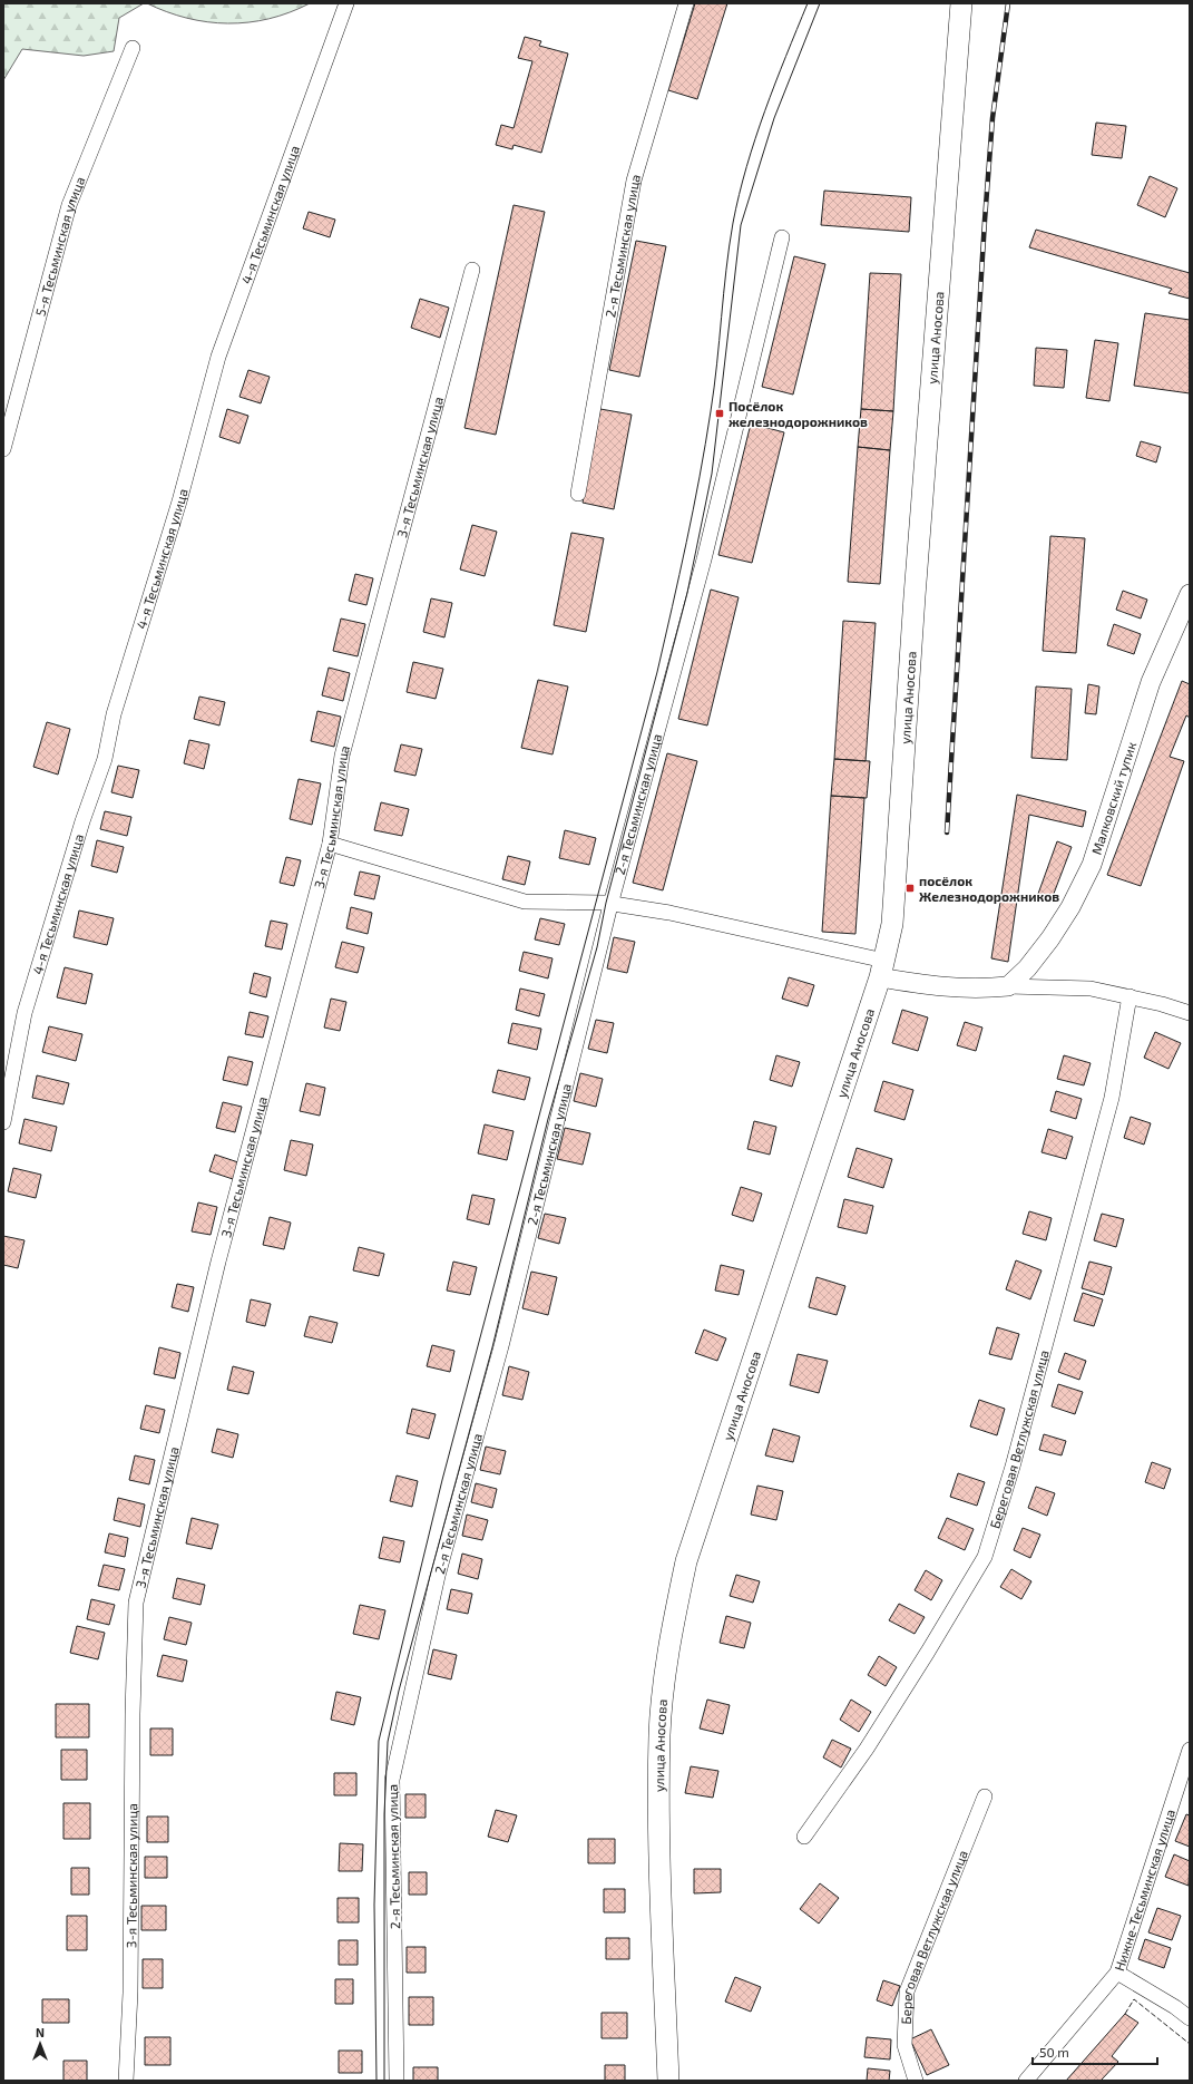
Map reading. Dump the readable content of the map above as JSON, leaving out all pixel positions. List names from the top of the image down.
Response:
{
  "streets": {
    "main road": ["улица Аносова"],
    "street": [
      "4-я Тесьминская улица",
      "5-я Тесьминская улица",
      "2-я Тесьминская улица",
      "3-я Тесьминская улица",
      "Малковский тупик",
      "Береговая Ветлужская улица",
      "Нижне-Тесьминская улица"
    ]
  },
  "places": {
    "transit": ["Посёлок железнодорожников", "посёлок Железнодорожников"]
  },
  "scale_bar": "50 m",
  "north": "top"
}
